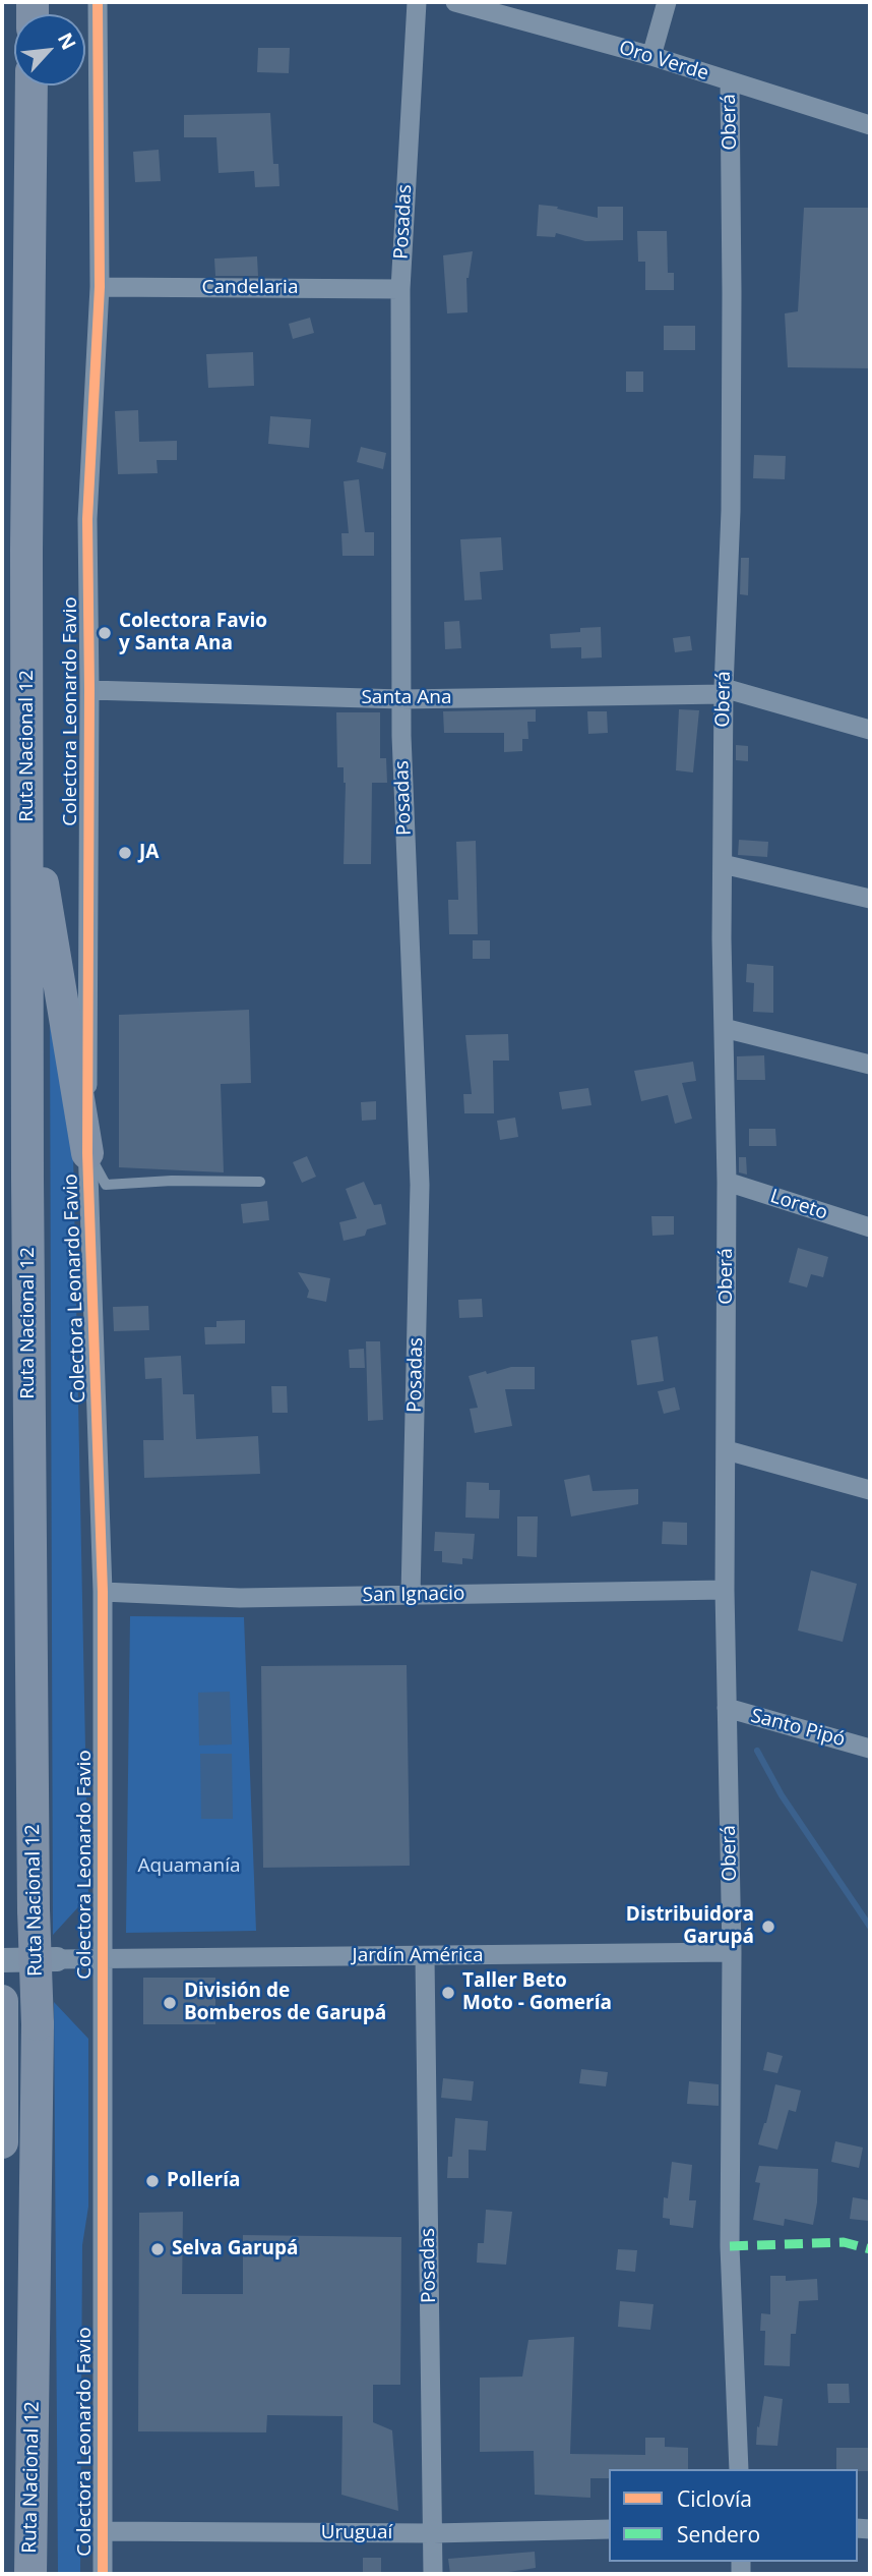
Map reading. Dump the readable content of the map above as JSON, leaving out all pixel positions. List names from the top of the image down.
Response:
{
  "streets": {
    "highway": ["Ruta Nacional 12"],
    "street": [
      "Oro Verde",
      "Oberá",
      "Posadas",
      "Candelaria",
      "Santa Ana",
      "Colectora Leonardo Favio",
      "Loreto",
      "San Ignacio",
      "Santo Pipó",
      "Jardín América",
      "Uruguaí"
    ]
  },
  "crossings": [
    ["Oro Verde", "Oberá"],
    ["Oberá", "Santa Ana"],
    ["Oberá", "Loreto"],
    ["Oberá", "San Ignacio"],
    ["Oberá", "Santo Pipó"],
    ["Oberá", "Jardín América"],
    ["Posadas", "Candelaria"],
    ["Posadas", "Santa Ana"],
    ["Posadas", "San Ignacio"],
    ["Posadas", "Jardín América"],
    ["Posadas", "Uruguaí"],
    ["Candelaria", "Colectora Leonardo Favio"],
    ["Santa Ana", "Colectora Leonardo Favio"],
    ["Colectora Leonardo Favio", "San Ignacio"],
    ["Colectora Leonardo Favio", "Jardín América"],
    ["Colectora Leonardo Favio", "Uruguaí"]
  ],
  "parks": ["Aquamanía"],
  "places": [
    "Colectora Favio y Santa Ana",
    "JA",
    "Distribuidora Garupá",
    "Taller Beto Moto - Gomería",
    "División de Bomberos de Garupá",
    "Pollería",
    "Selva Garupá"
  ],
  "legend": ["Ciclovía", "Sendero"],
  "north": "top right"
}
